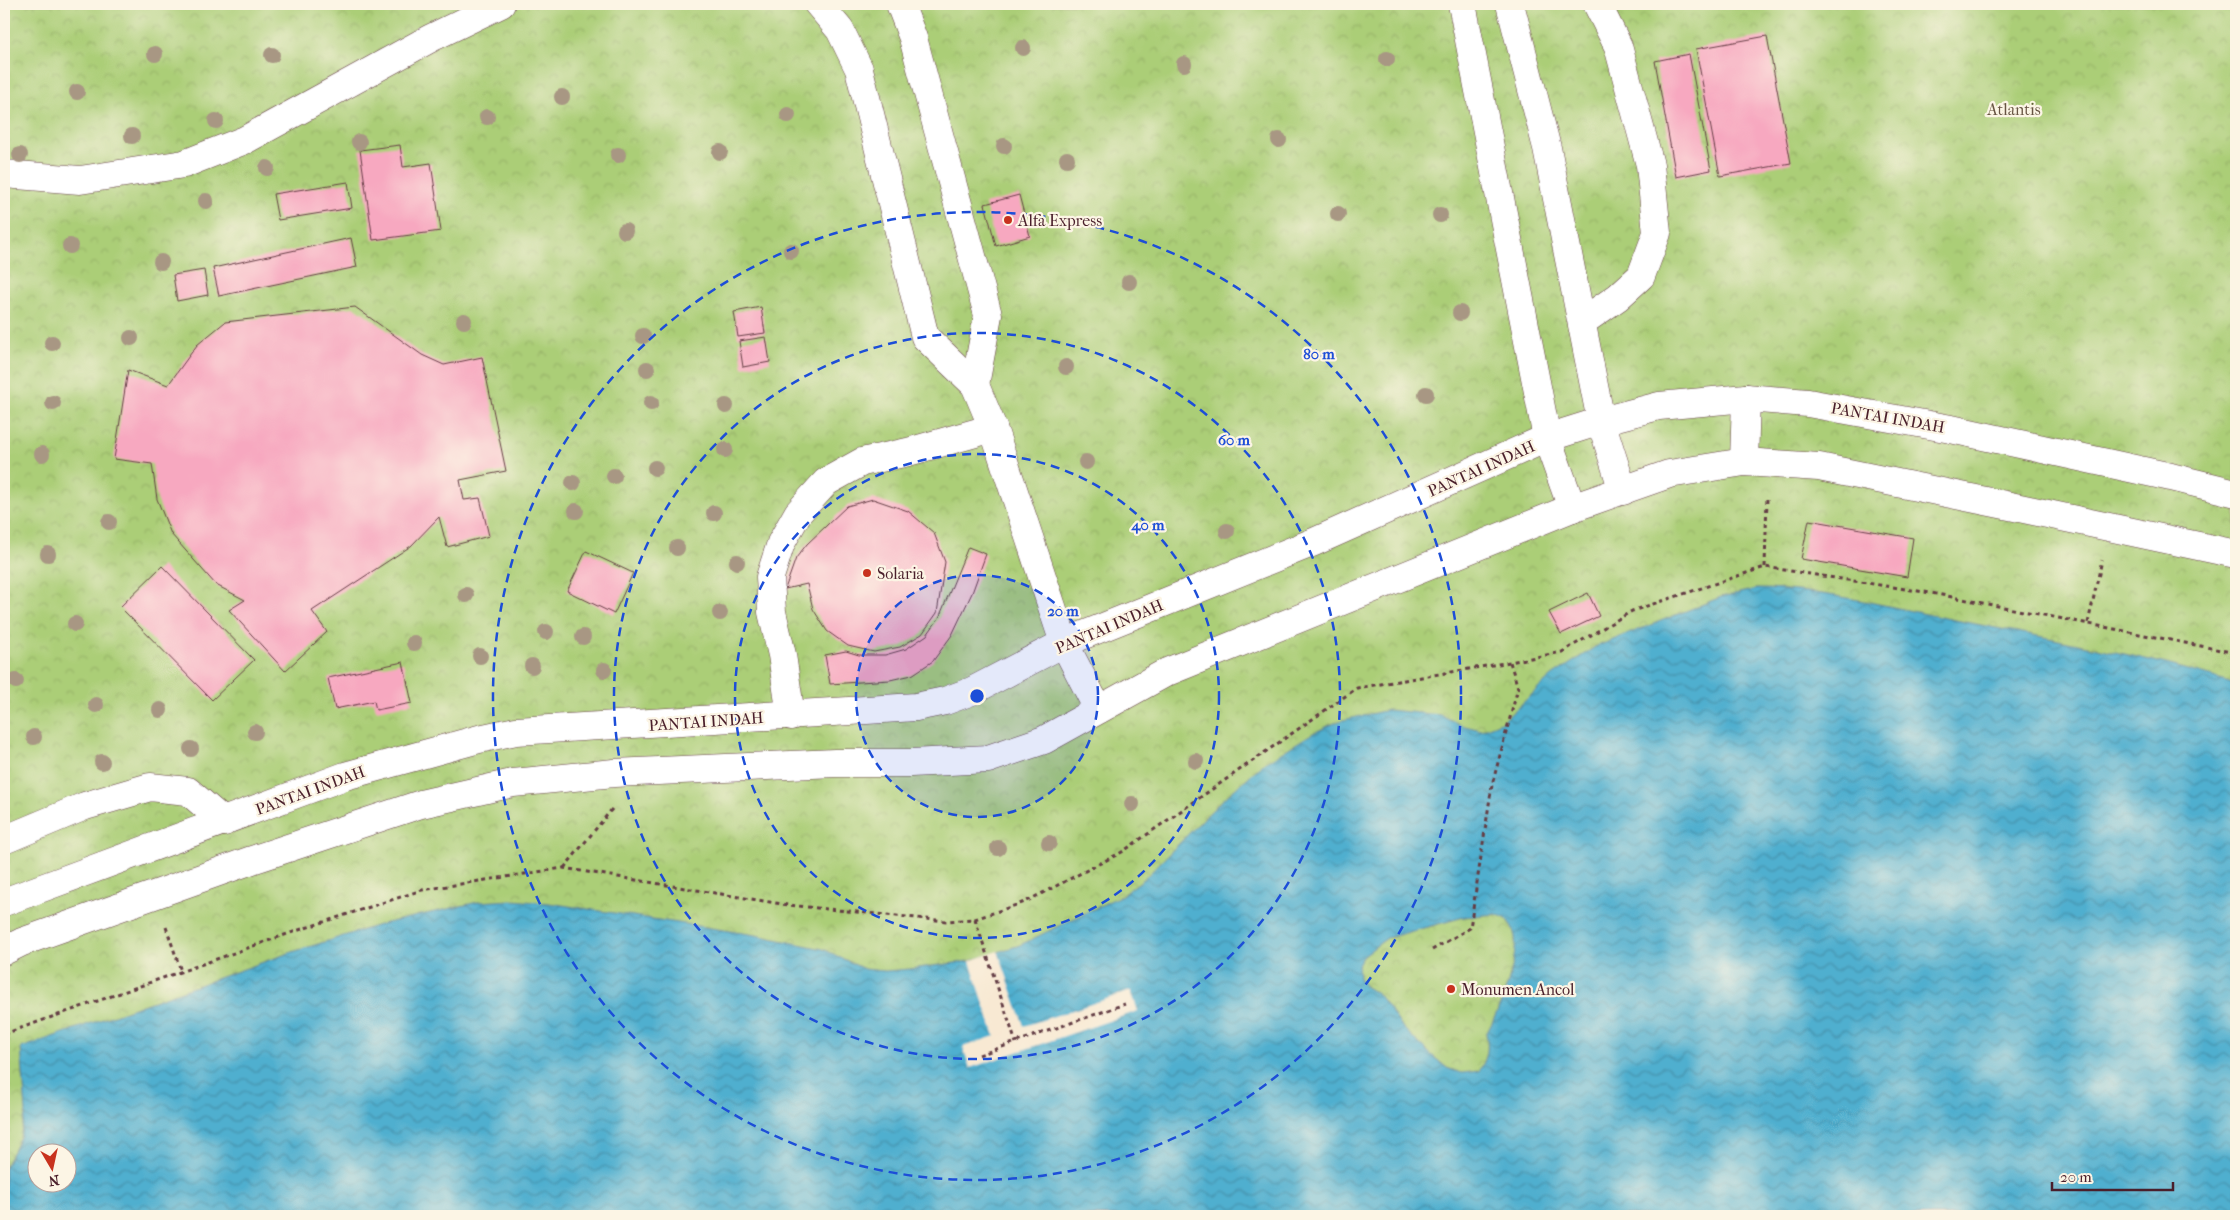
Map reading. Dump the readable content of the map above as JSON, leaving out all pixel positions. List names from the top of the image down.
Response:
{
  "streets": {
    "street": ["PANTAI INDAH"]
  },
  "parks": ["Atlantis"],
  "places": ["Alfa Express", "Solaria", "Monumen Ancol"],
  "scale_bar": "20 m",
  "north": "bottom",
  "rings": [
    "80 m",
    "60 m",
    "40 m",
    "20 m"
  ]
}
